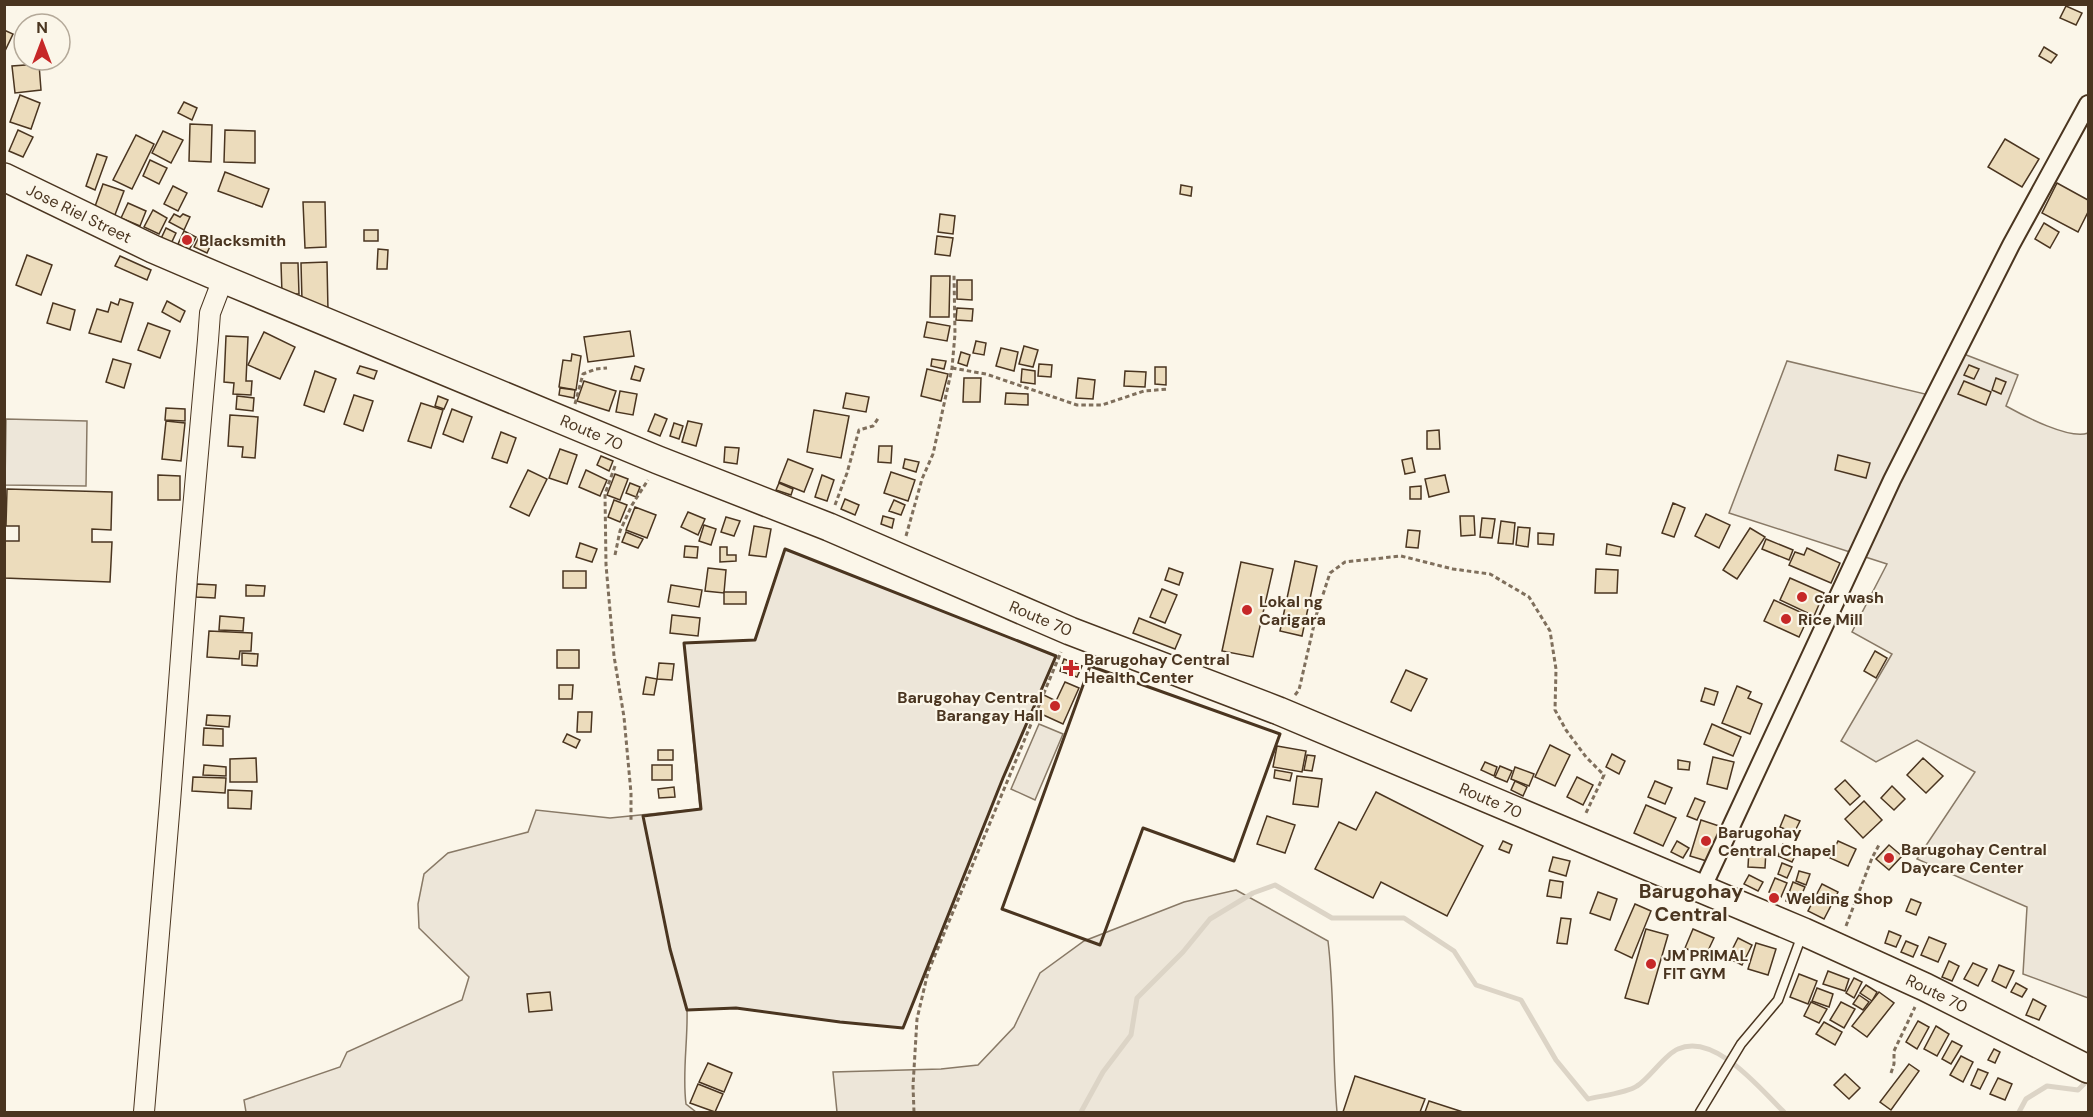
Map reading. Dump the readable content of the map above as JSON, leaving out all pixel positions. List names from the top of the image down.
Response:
{
  "streets": {
    "highway": ["Jose Riel Street", "Route 70"]
  },
  "crossings": [
    ["Jose Riel Street", "Route 70"]
  ],
  "districts": ["Barugohay Central"],
  "places": {
    "other": [
      "Blacksmith",
      "car wash",
      "Lokal ng Carigara",
      "Rice Mill",
      "Barugohay Central Barangay Hall",
      "Barugohay Central Chapel",
      "Barugohay Central Daycare Center",
      "Welding Shop",
      "JM PRIMAL FIT GYM"
    ],
    "health": ["Barugohay Central Health Center"]
  },
  "north": "top"
}
